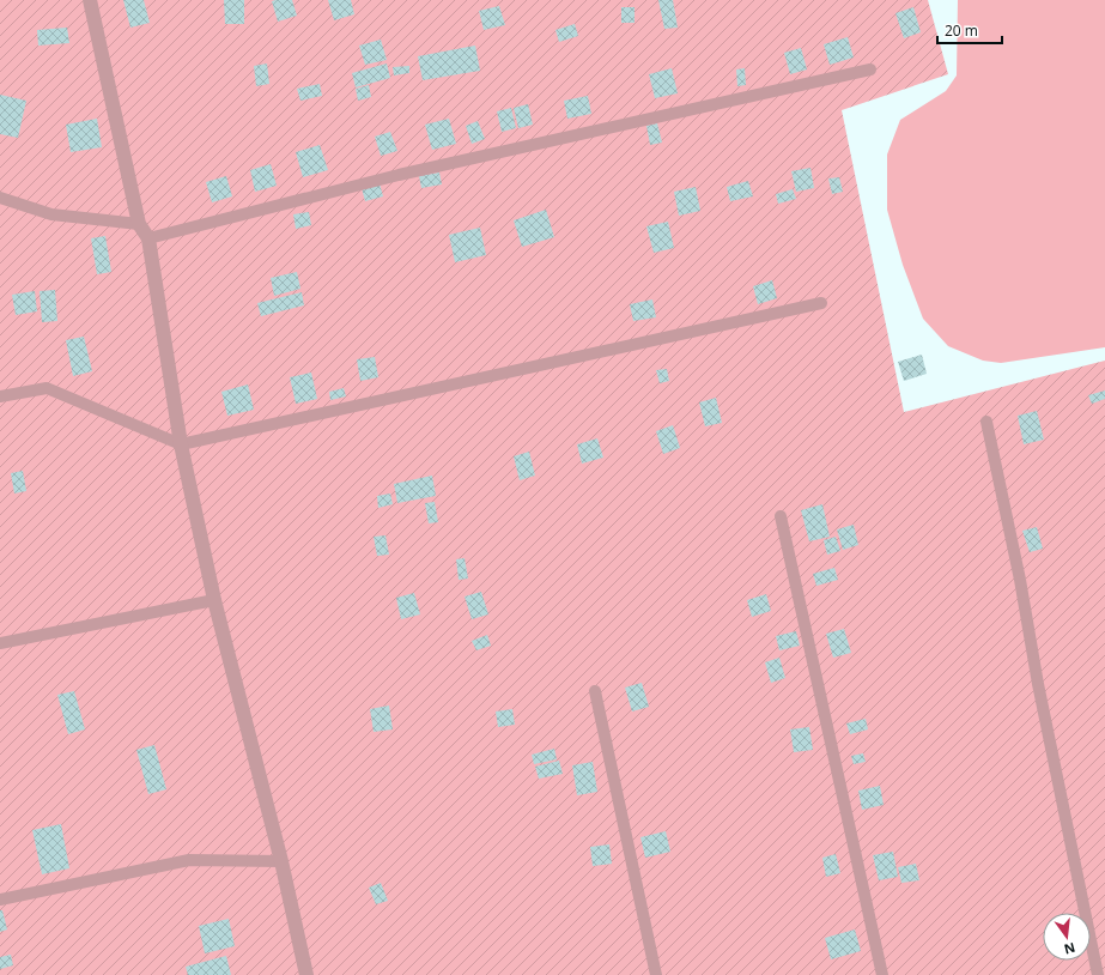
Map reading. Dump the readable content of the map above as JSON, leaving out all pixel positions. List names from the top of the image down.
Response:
{
  "scale_bar": "20 m",
  "north": "bottom"
}
